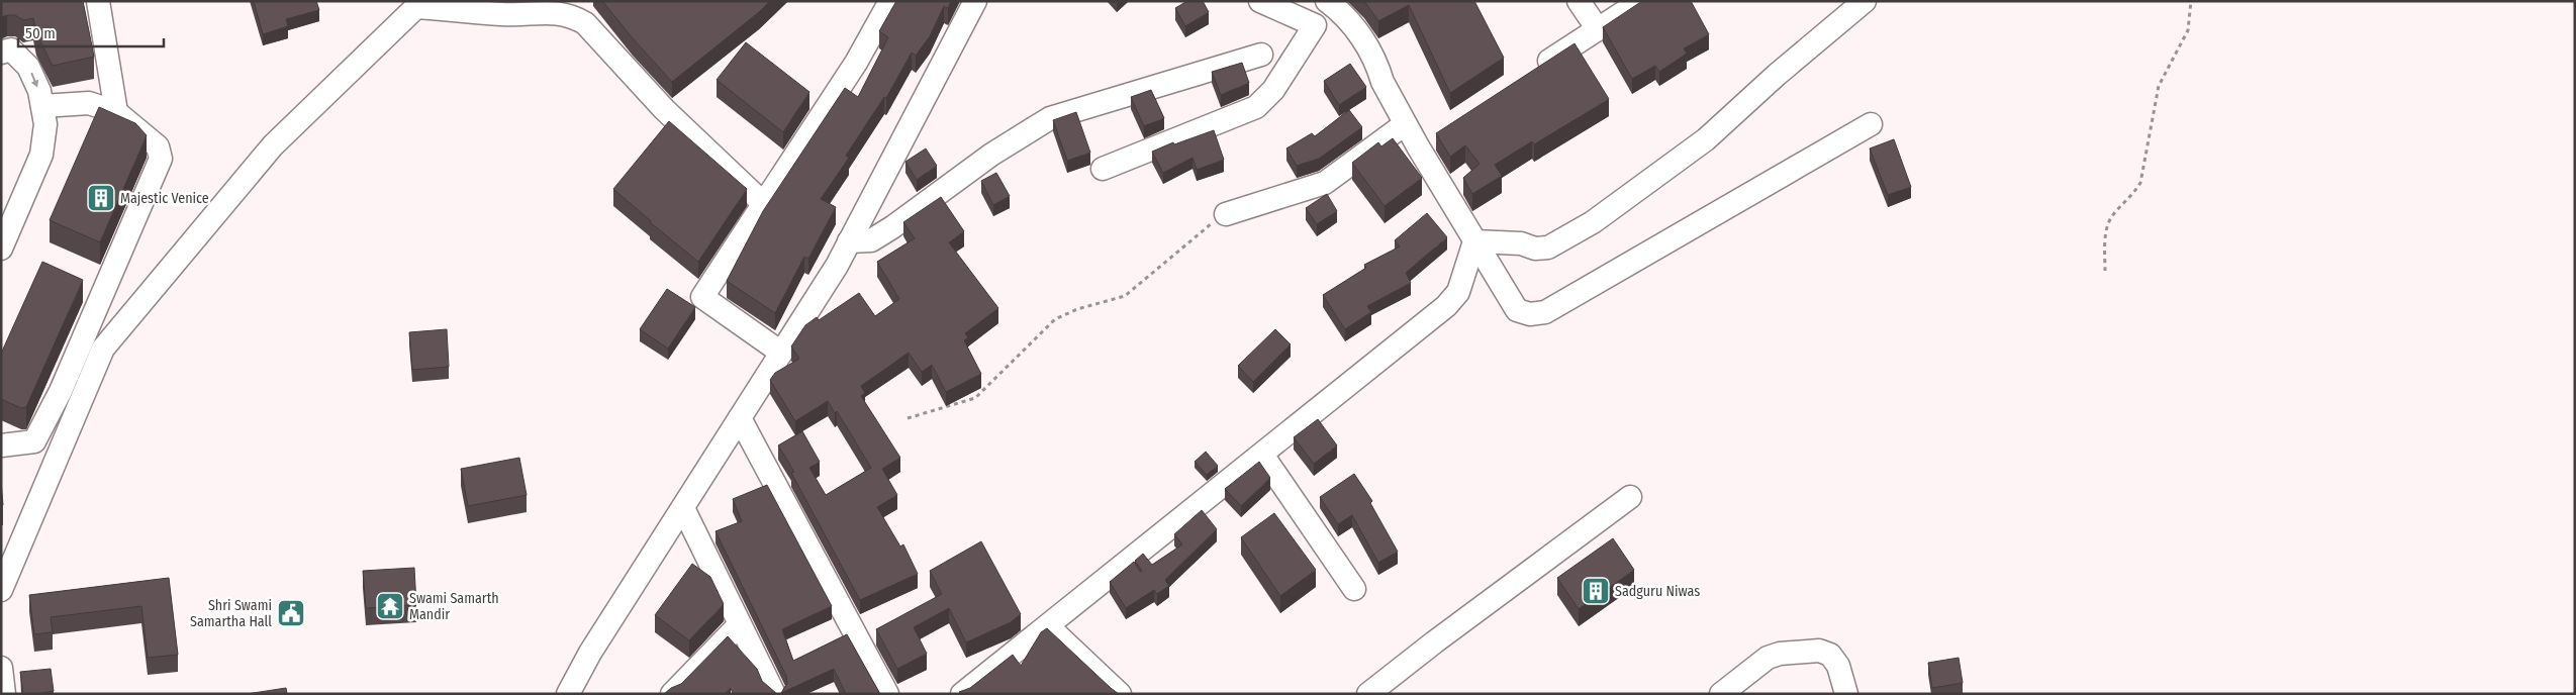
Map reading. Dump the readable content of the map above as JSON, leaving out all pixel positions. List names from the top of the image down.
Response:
{
  "places": {
    "building": ["Majestic Venice", "Sadguru Niwas"],
    "temple": ["Swami Samarth Mandir"],
    "public building": ["Shri Swami Samartha Hall"]
  },
  "scale_bar": "50 m"
}
